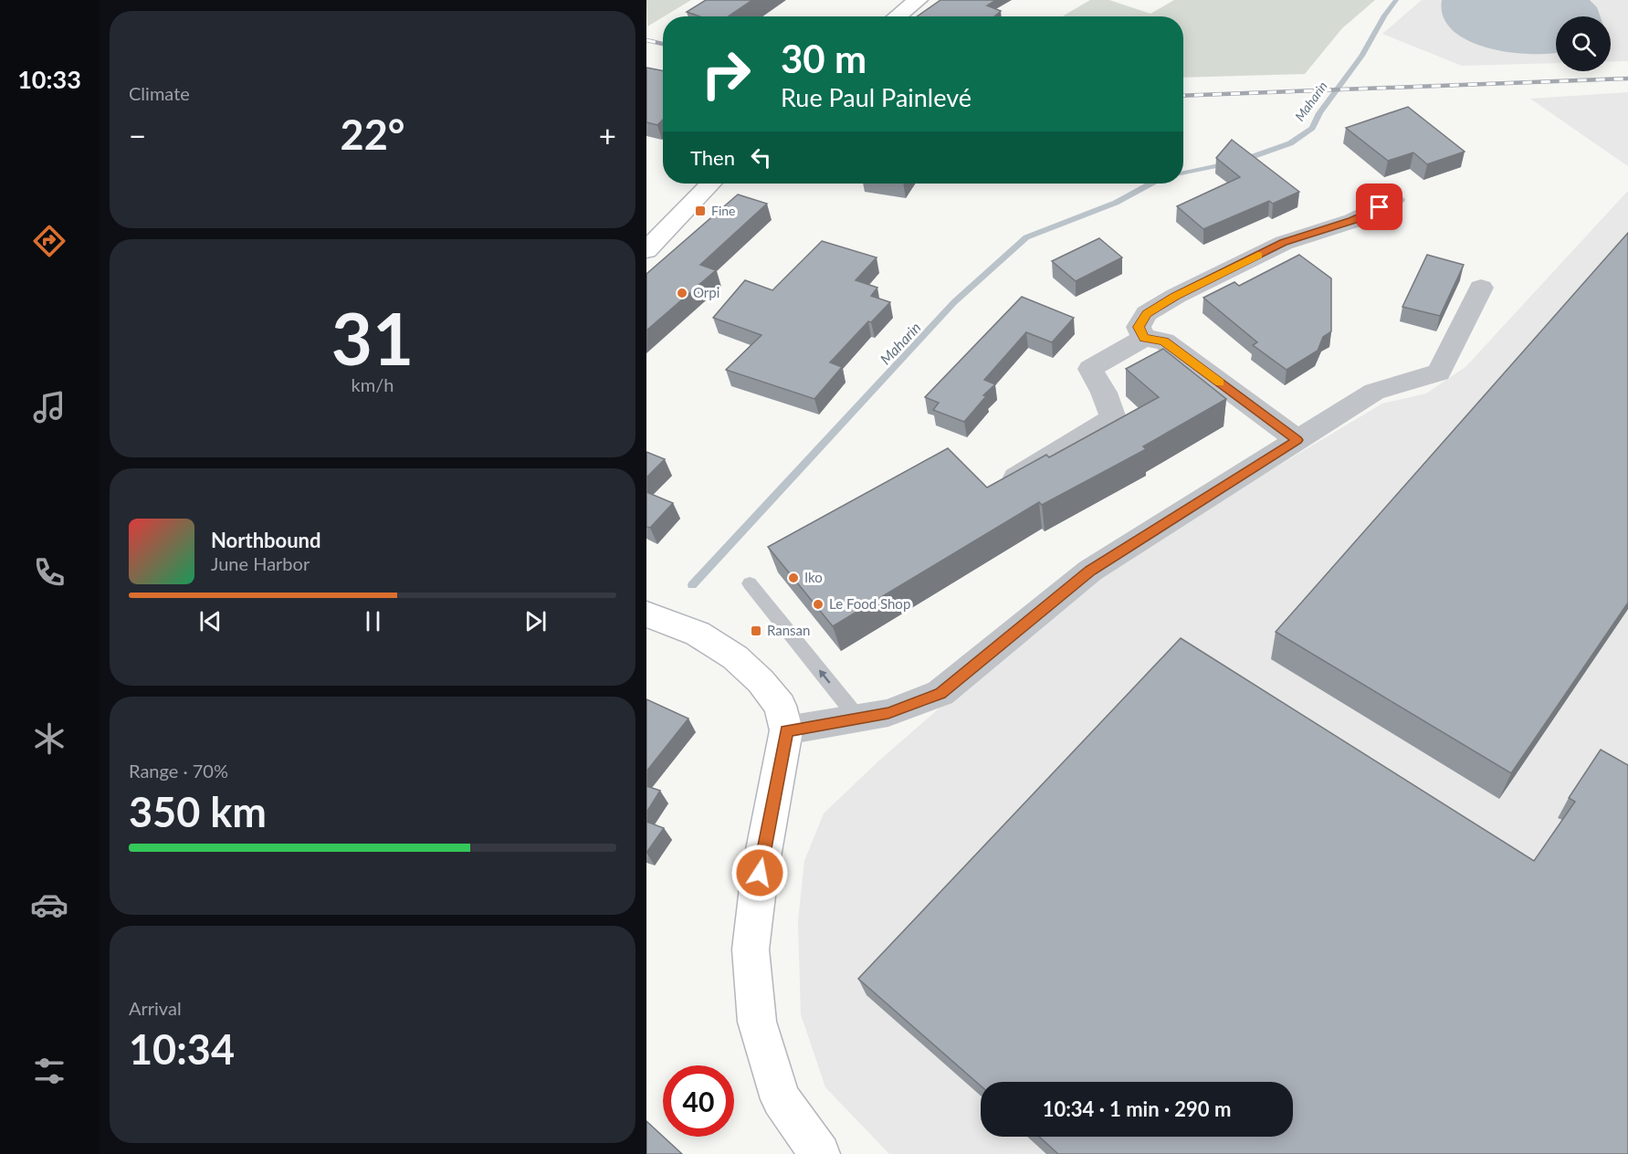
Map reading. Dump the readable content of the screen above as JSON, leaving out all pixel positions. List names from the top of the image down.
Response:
{
  "water": ["Maharin"],
  "places": {
    "transit": ["Fine", "Ransan"],
    "other": ["Orpi", "Iko", "Le Food Shop"]
  },
  "page": {
    "tabs": "10:33",
    "tile": [
      "Climate",
      ["31", "km/h"],
      ["Range · 70%", "350 km"],
      ["Arrival", "10:34"]
    ],
    "turn": ["30 m", "Rue Paul Painlevé"],
    "heat": ["−", "22°", "+"],
    "then": "Then",
    "song": ["Northbound", "June Harbor"],
    "limit": "40",
    "trip": "10:34 · 1 min · 290 m"
  }
}
